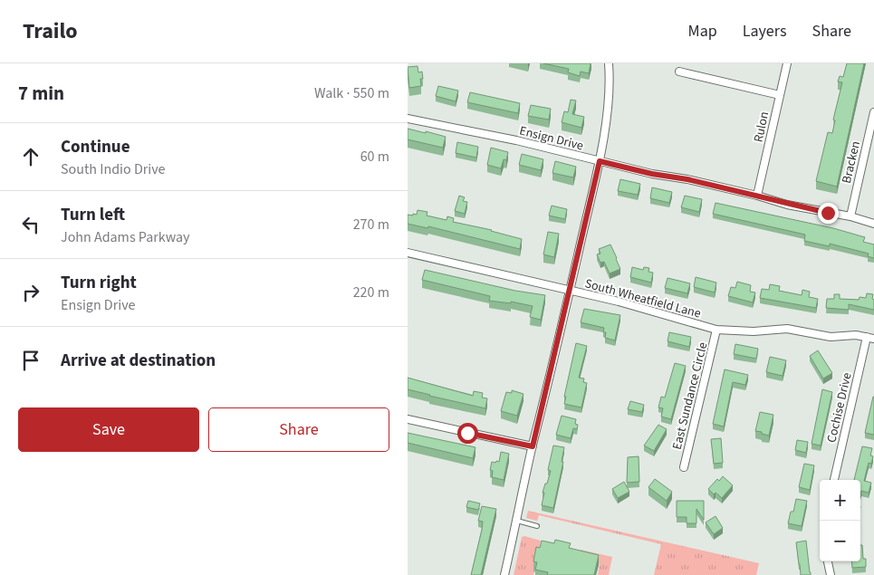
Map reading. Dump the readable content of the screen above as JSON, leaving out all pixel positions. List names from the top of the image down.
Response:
{
  "streets": {
    "street": [
      "Rulon",
      "Ensign Drive",
      "Bracken",
      "South Wheatfield Lane",
      "East Sundance Circle",
      "Cochise Drive"
    ]
  },
  "crossings": [
    ["Rulon", "Ensign Drive"],
    ["Ensign Drive", "Bracken"],
    ["South Wheatfield Lane", "East Sundance Circle"],
    ["South Wheatfield Lane", "Cochise Drive"]
  ],
  "page": {
    "header": "Trailo",
    "nav": ["Map", "Layers", "Share"],
    "heading": ["7 min", "Walk · 550 m"],
    "list": [
      ["Continue", "South Indio Drive", "60 m"],
      ["Turn left", "John Adams Parkway", "270 m"],
      ["Turn right", "Ensign Drive", "220 m"],
      "Arrive at destination"
    ],
    "buttons": ["Save", "Share"],
    "map_buttons": ["+", "−"]
  }
}
